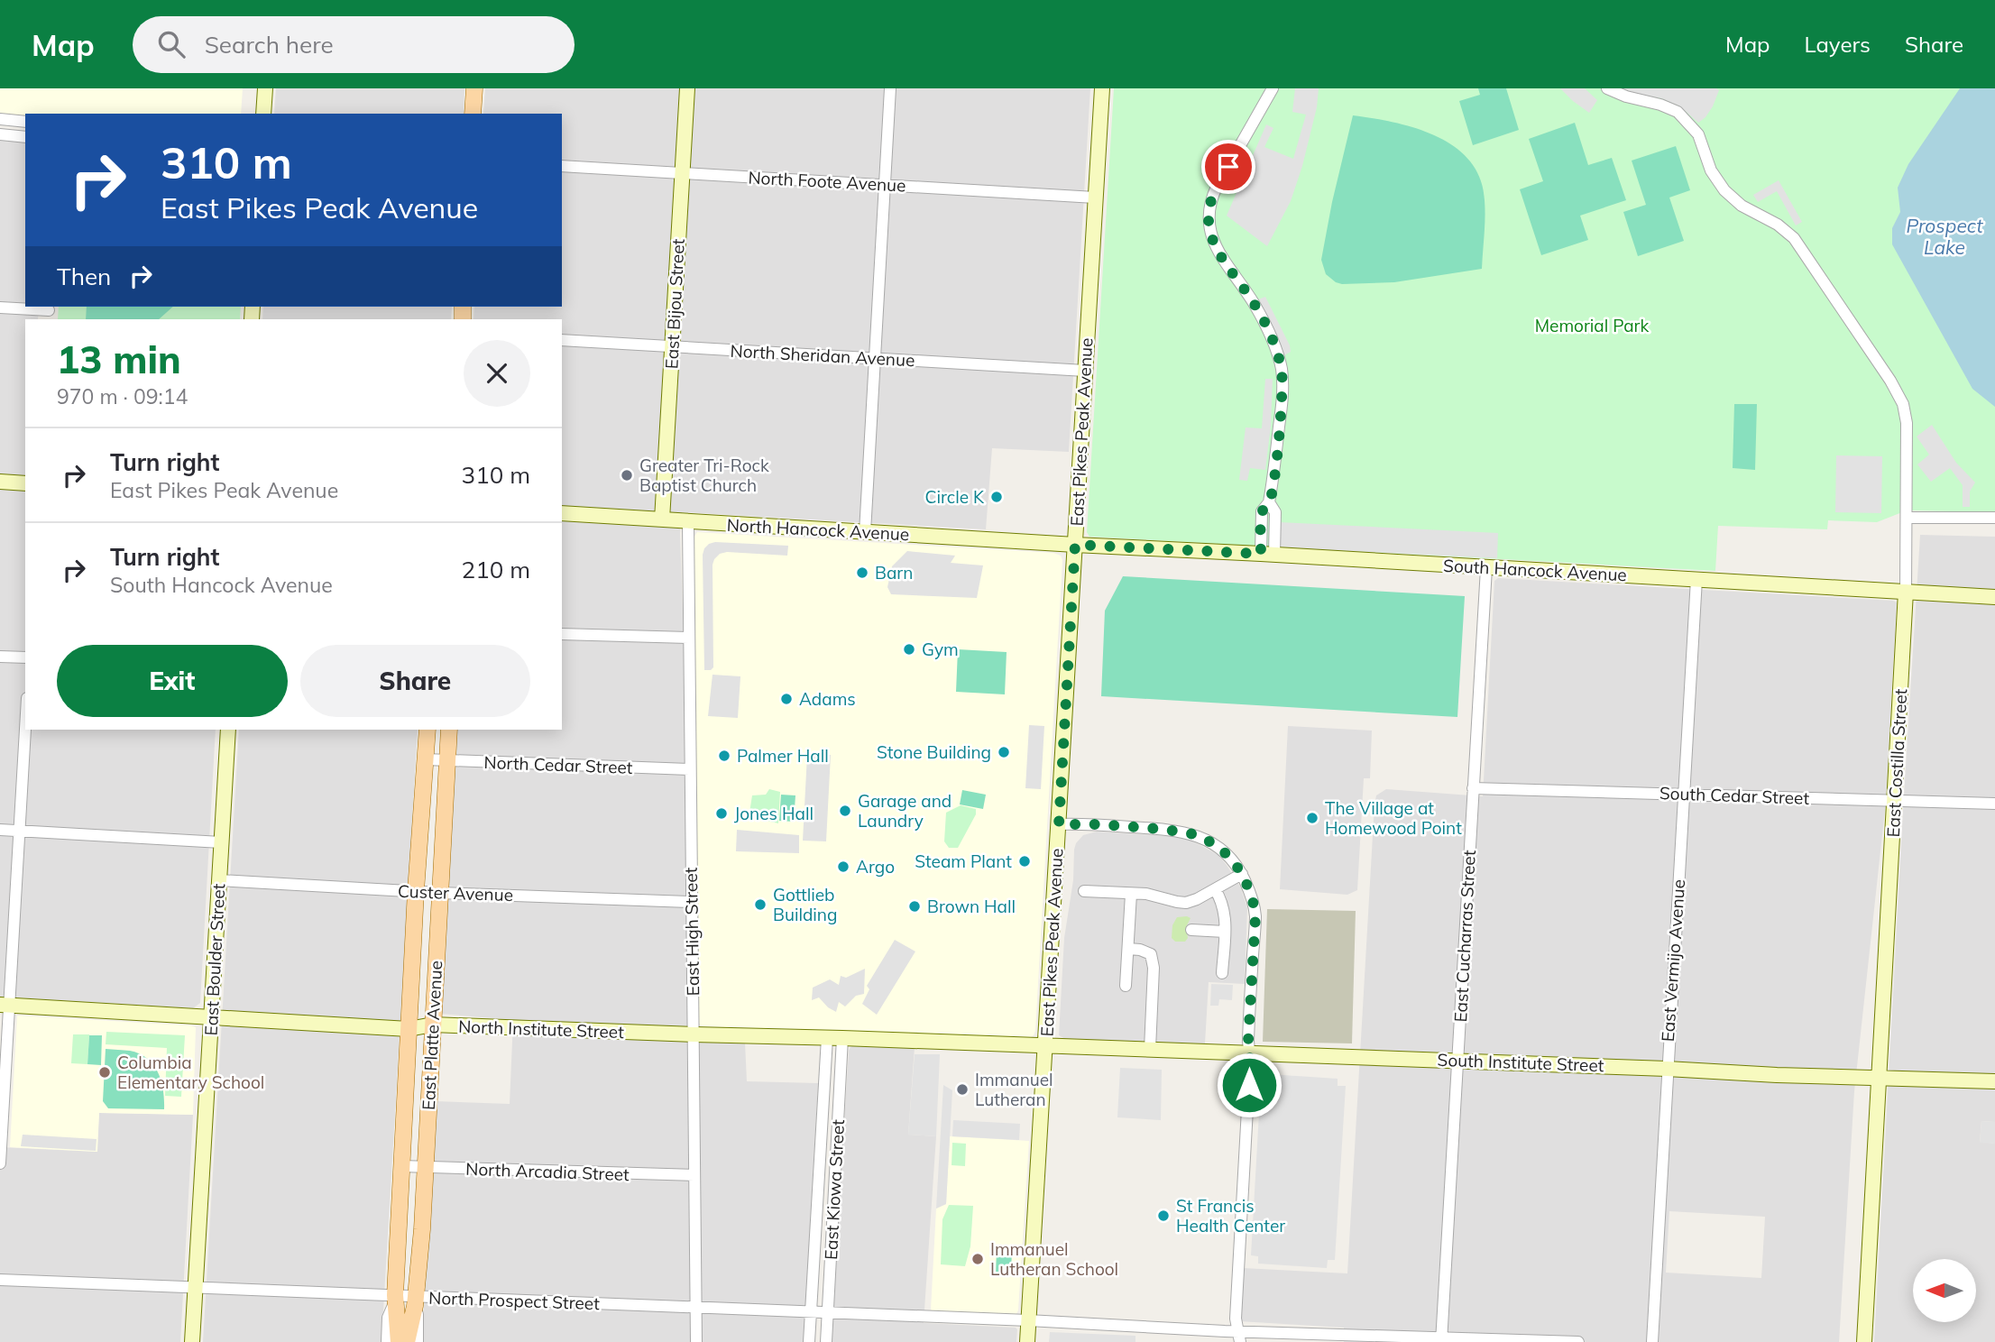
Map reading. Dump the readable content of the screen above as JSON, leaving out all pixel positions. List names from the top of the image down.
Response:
{
  "streets": {
    "main road": ["East Platte Avenue"],
    "street": [
      "North Foote Avenue",
      "East Bijou Street",
      "North Sheridan Avenue",
      "East Pikes Peak Avenue",
      "North Hancock Avenue",
      "South Hancock Avenue",
      "East Costilla Street",
      "North Cedar Street",
      "South Cedar Street",
      "Custer Avenue",
      "East High Street",
      "East Cucharras Street",
      "East Boulder Street",
      "East Vermijo Avenue",
      "North Institute Street",
      "South Institute Street",
      "North Arcadia Street",
      "East Kiowa Street",
      "North Prospect Street"
    ]
  },
  "crossings": [
    ["North Foote Avenue", "East Bijou Street"],
    ["North Foote Avenue", "East Pikes Peak Avenue"],
    ["East Bijou Street", "North Sheridan Avenue"],
    ["East Bijou Street", "North Hancock Avenue"],
    ["North Sheridan Avenue", "East Pikes Peak Avenue"],
    ["East Pikes Peak Avenue", "North Hancock Avenue"],
    ["East Pikes Peak Avenue", "South Hancock Avenue"],
    ["East Pikes Peak Avenue", "North Institute Street"],
    ["East Pikes Peak Avenue", "South Institute Street"],
    ["East Pikes Peak Avenue", "North Prospect Street"],
    ["North Hancock Avenue", "South Hancock Avenue"],
    ["North Hancock Avenue", "East High Street"],
    ["South Hancock Avenue", "East Costilla Street"],
    ["South Hancock Avenue", "East Cucharras Street"],
    ["South Hancock Avenue", "East Vermijo Avenue"],
    ["East Costilla Street", "South Cedar Street"],
    ["East Costilla Street", "South Institute Street"],
    ["North Cedar Street", "East High Street"],
    ["North Cedar Street", "East Platte Avenue"],
    ["South Cedar Street", "East Cucharras Street"],
    ["South Cedar Street", "East Vermijo Avenue"],
    ["Custer Avenue", "East High Street"],
    ["Custer Avenue", "East Boulder Street"],
    ["Custer Avenue", "East Platte Avenue"],
    ["East High Street", "North Institute Street"],
    ["East High Street", "North Arcadia Street"],
    ["East High Street", "North Prospect Street"],
    ["East Cucharras Street", "South Institute Street"],
    ["East Cucharras Street", "North Prospect Street"],
    ["East Boulder Street", "North Institute Street"],
    ["East Boulder Street", "North Prospect Street"],
    ["East Vermijo Avenue", "South Institute Street"],
    ["North Institute Street", "East Platte Avenue"],
    ["North Institute Street", "South Institute Street"],
    ["North Institute Street", "East Kiowa Street"],
    ["East Platte Avenue", "North Arcadia Street"],
    ["East Platte Avenue", "North Prospect Street"],
    ["East Kiowa Street", "North Prospect Street"]
  ],
  "water": ["Prospect Lake"],
  "parks": ["Memorial Park"],
  "places": [
    "Greater Tri-Rock Baptist Church",
    "Circle K",
    "Barn",
    "Gym",
    "Adams",
    "Stone Building",
    "Palmer Hall",
    "Garage and Laundry",
    "Jones Hall",
    "The Village at Homewood Point",
    "Steam Plant",
    "Argo",
    "Gottlieb Building",
    "Brown Hall",
    "Columbia Elementary School",
    "Immanuel Lutheran",
    "St Francis Health Center",
    "Immanuel Lutheran School"
  ],
  "north": "left",
  "page": {
    "header": "Map",
    "search": "Search here",
    "nav": ["Map", "Layers", "Share"],
    "turn": ["310 m", "East Pikes Peak Avenue"],
    "then": "Then",
    "heading": ["13 min", "970 m · 09:14"],
    "list": [
      {
        "name": "Turn right",
        "note": "East Pikes Peak Avenue",
        "value": "310 m"
      },
      {
        "name": "Turn right",
        "note": "South Hancock Avenue",
        "value": "210 m"
      }
    ],
    "buttons": ["Exit", "Share"]
  }
}
